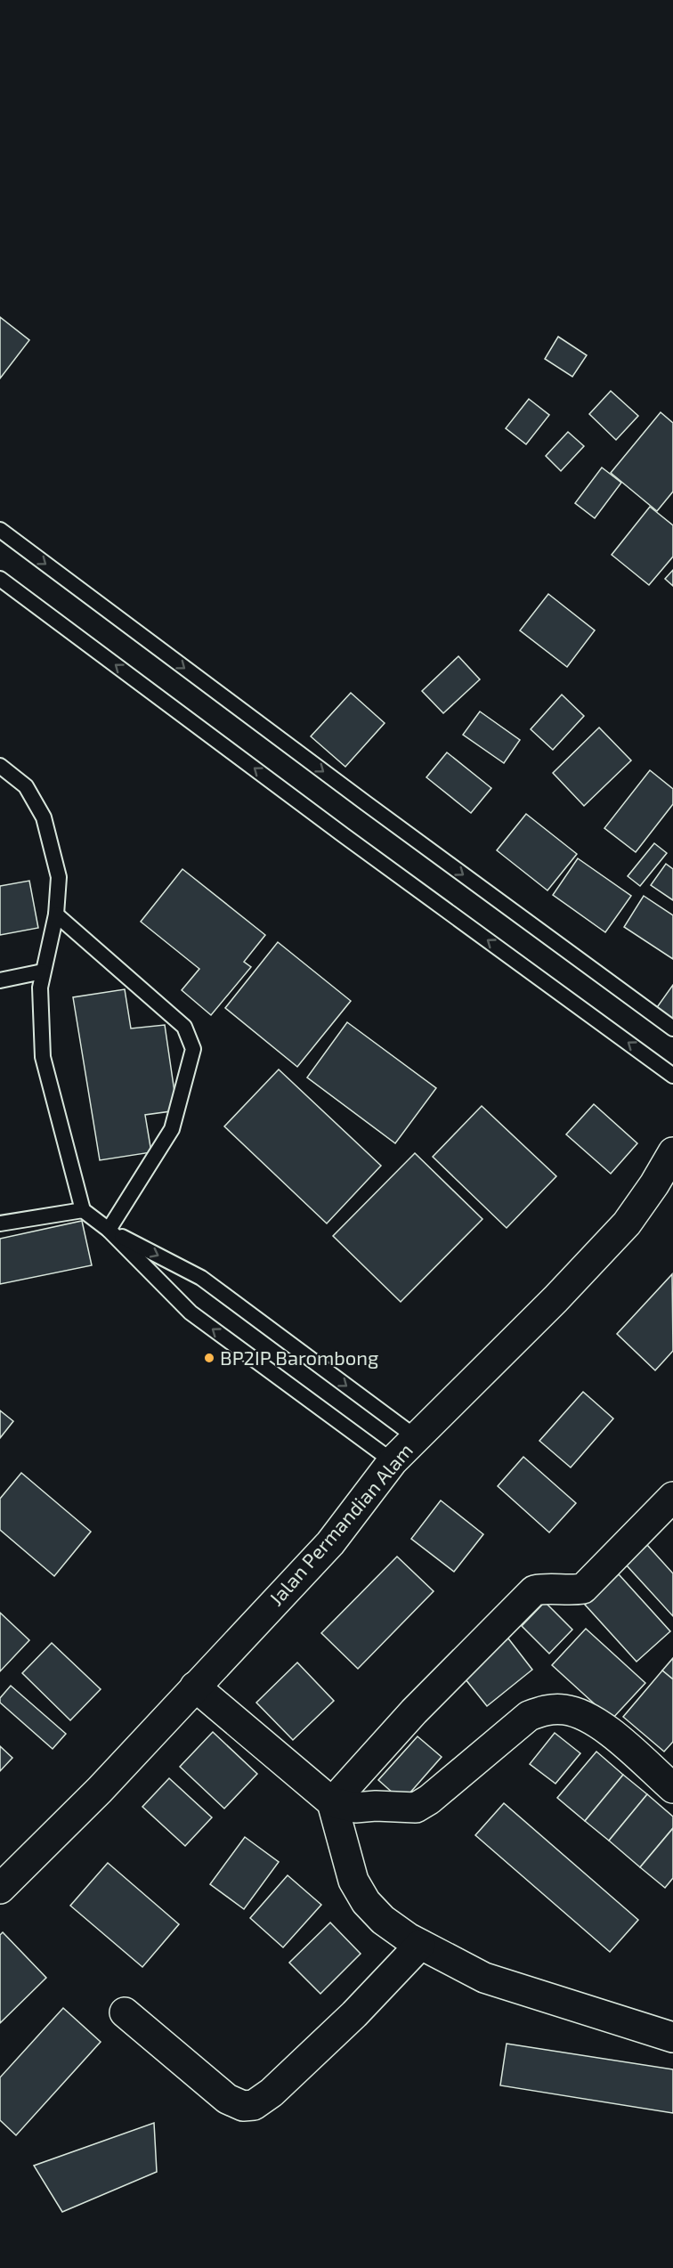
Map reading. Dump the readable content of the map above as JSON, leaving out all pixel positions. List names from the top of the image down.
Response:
{
  "streets": {
    "street": ["Jalan Permandian Alam"]
  },
  "places": ["BP2IP Barombong"]
}
